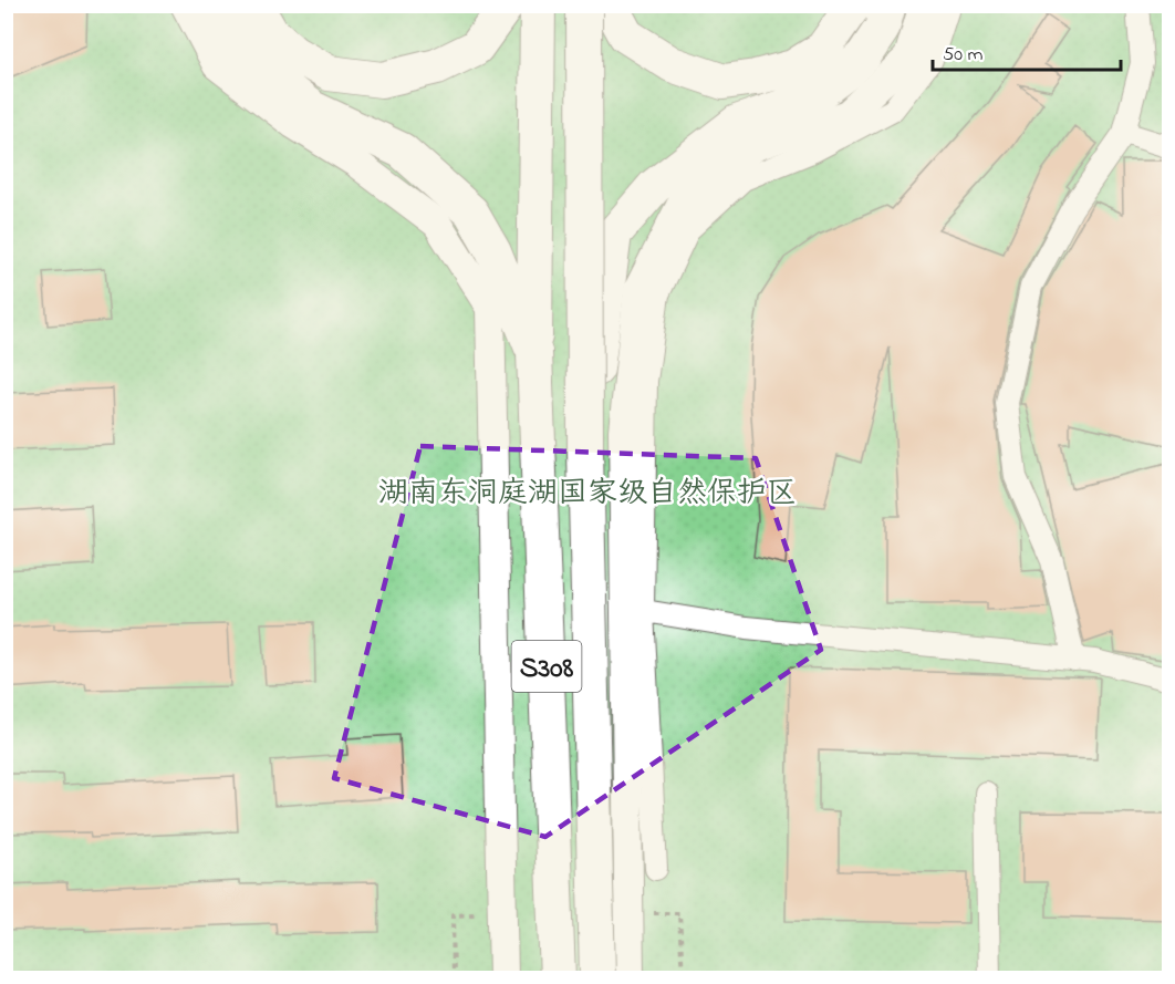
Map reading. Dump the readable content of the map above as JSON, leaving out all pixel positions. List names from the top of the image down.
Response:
{
  "streets": {
    "main road": ["S308"]
  },
  "parks": ["湖南东洞庭湖国家级自然保护区"],
  "scale_bar": "50 m"
}
